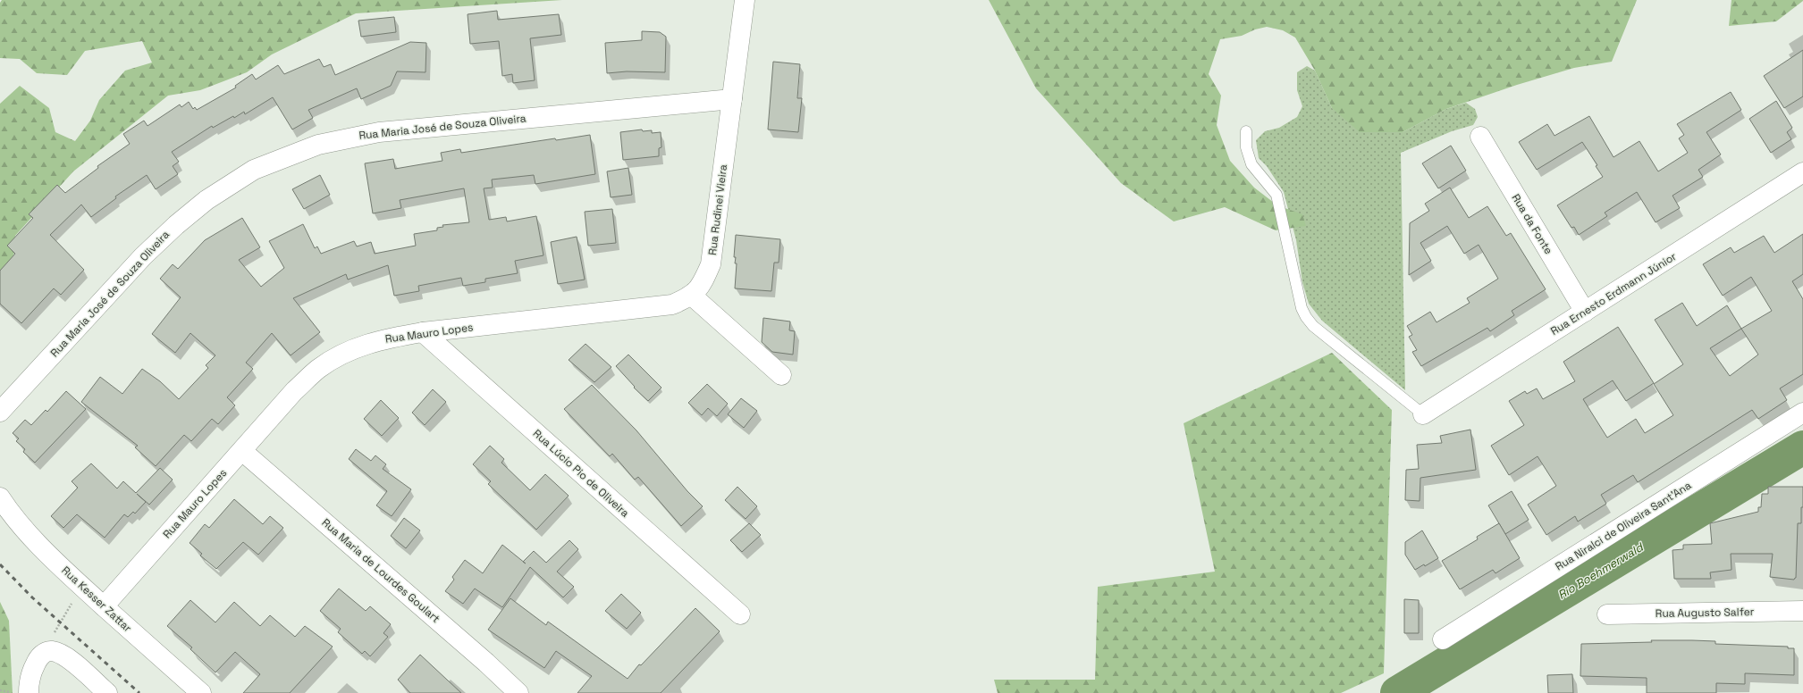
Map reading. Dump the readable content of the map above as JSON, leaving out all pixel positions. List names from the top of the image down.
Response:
{
  "streets": {
    "street": [
      "Rua Maria José de Souza Oliveira",
      "Rua Rudinei Vieira",
      "Rua da Fonte",
      "Rua Ernesto Erdmann Júnior",
      "Rua Mauro Lopes",
      "Rua Lúcio Pio de Oliveira",
      "Rua Niralci de Oliveira Sant'Ana",
      "Rua Maria de Lourdes Goulart",
      "Rua Kesser Zattar",
      "Rua Augusto Salfer"
    ]
  },
  "crossings": [
    ["Rua Maria José de Souza Oliveira", "Rua Rudinei Vieira"],
    ["Rua Rudinei Vieira", "Rua Mauro Lopes"],
    ["Rua da Fonte", "Rua Ernesto Erdmann Júnior"],
    ["Rua Mauro Lopes", "Rua Lúcio Pio de Oliveira"],
    ["Rua Mauro Lopes", "Rua Maria de Lourdes Goulart"],
    ["Rua Mauro Lopes", "Rua Kesser Zattar"]
  ],
  "water": ["Rio Boehmerwald"]
}
